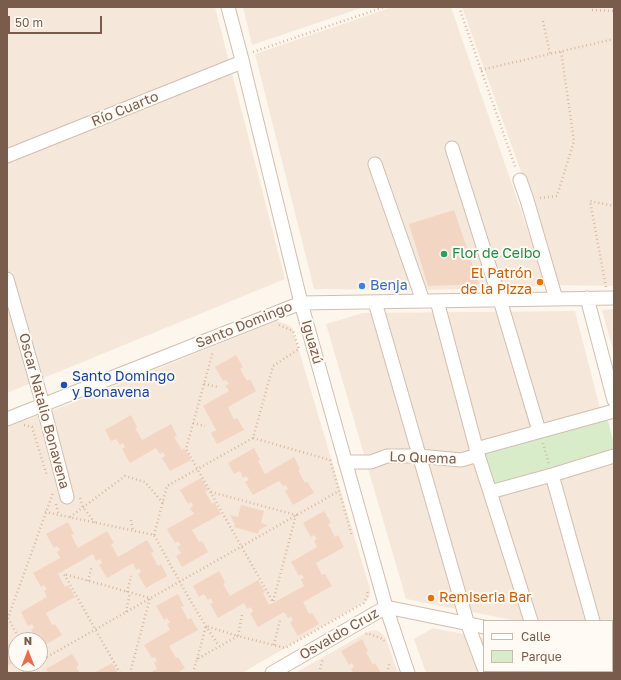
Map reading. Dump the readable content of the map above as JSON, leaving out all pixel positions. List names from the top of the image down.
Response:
{
  "streets": {
    "street": [
      "Río Cuarto",
      "Santo Domingo",
      "Iguazú",
      "Oscar Natalio Bonavena",
      "Lo Quema",
      "Osvaldo Cruz"
    ]
  },
  "crossings": [
    ["Río Cuarto", "Iguazú"],
    ["Santo Domingo", "Iguazú"],
    ["Santo Domingo", "Oscar Natalio Bonavena"],
    ["Iguazú", "Lo Quema"],
    ["Iguazú", "Osvaldo Cruz"]
  ],
  "places": [
    "Flor de Ceibo",
    "El Patrón de la Pizza",
    "Benja",
    "Santo Domingo y Bonavena",
    "Remiseria Bar"
  ],
  "legend": ["Calle", "Parque"],
  "scale_bar": "50 m",
  "north": "top"
}
